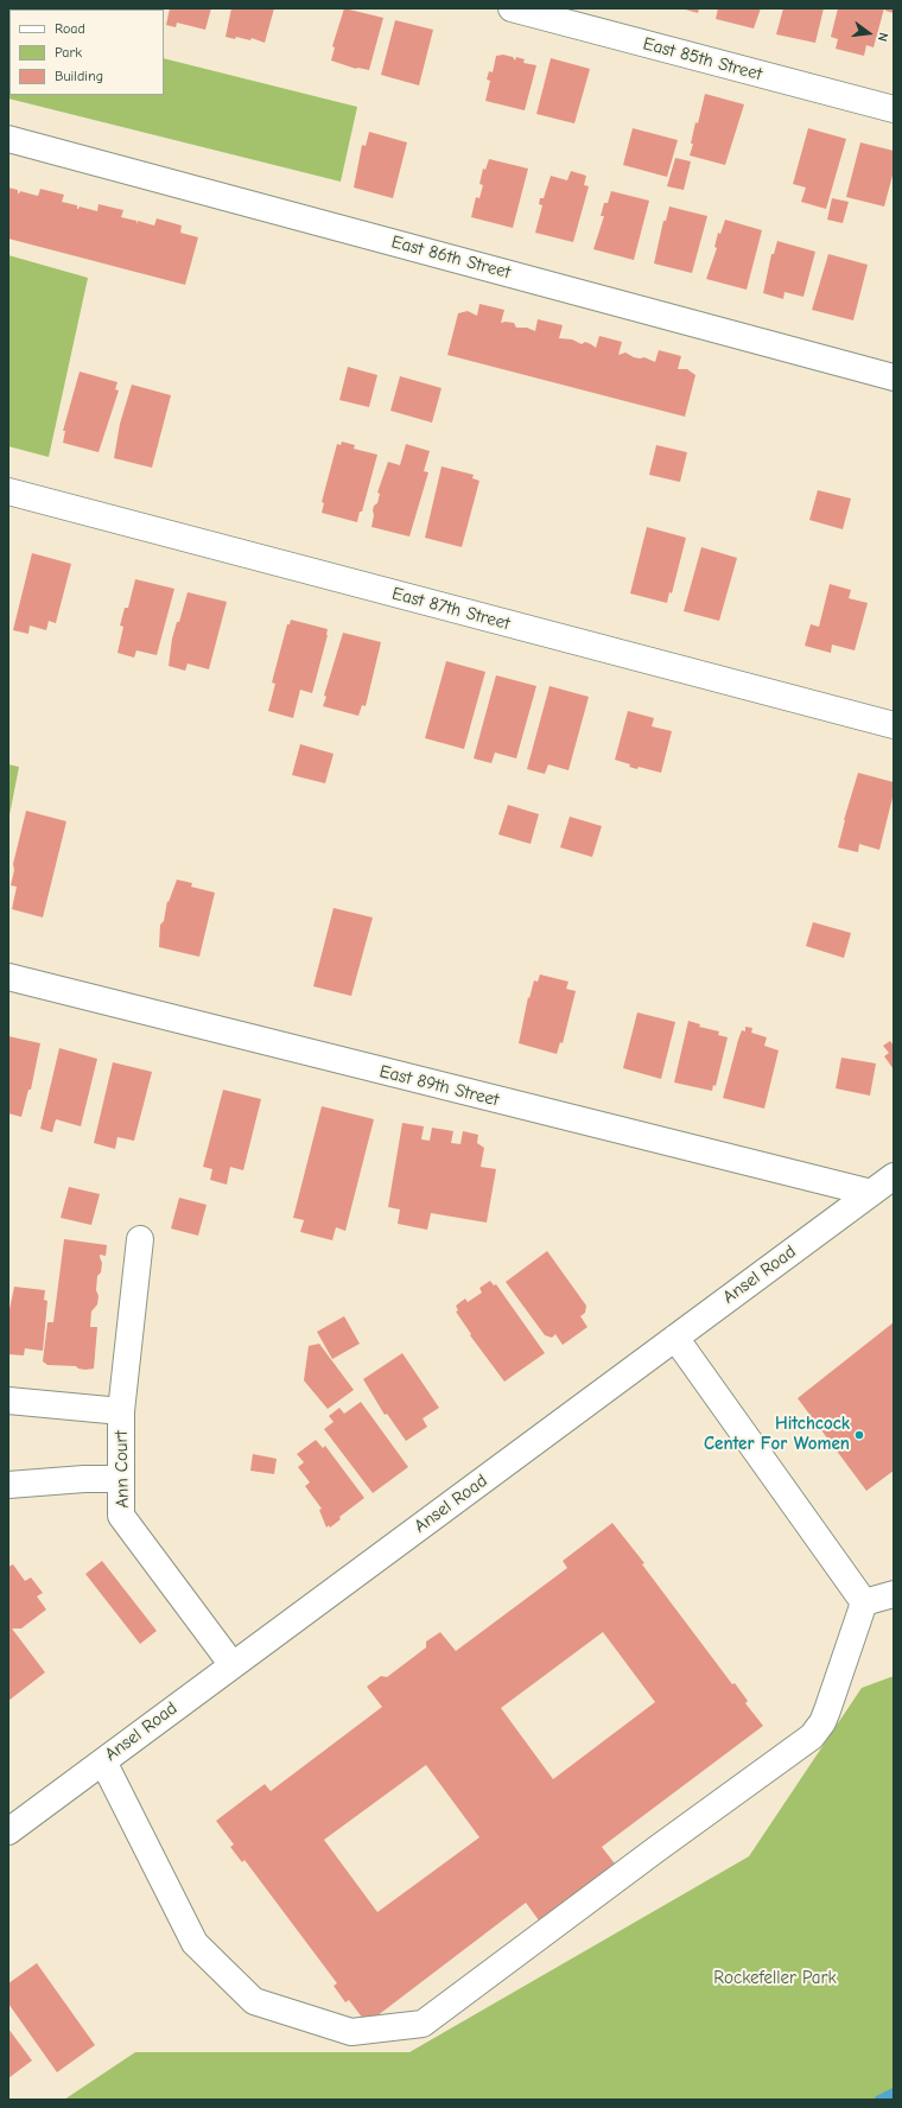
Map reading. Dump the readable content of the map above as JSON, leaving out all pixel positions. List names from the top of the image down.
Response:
{
  "streets": {
    "street": [
      "East 85th Street",
      "East 86th Street",
      "East 87th Street",
      "East 89th Street",
      "Ansel Road",
      "Ann Court"
    ]
  },
  "crossings": [
    ["East 89th Street", "Ansel Road"],
    ["Ansel Road", "Ann Court"]
  ],
  "parks": ["Rockefeller Park"],
  "places": ["Hitchcock Center For Women"],
  "legend": ["Road", "Park", "Building"],
  "north": "right"
}
